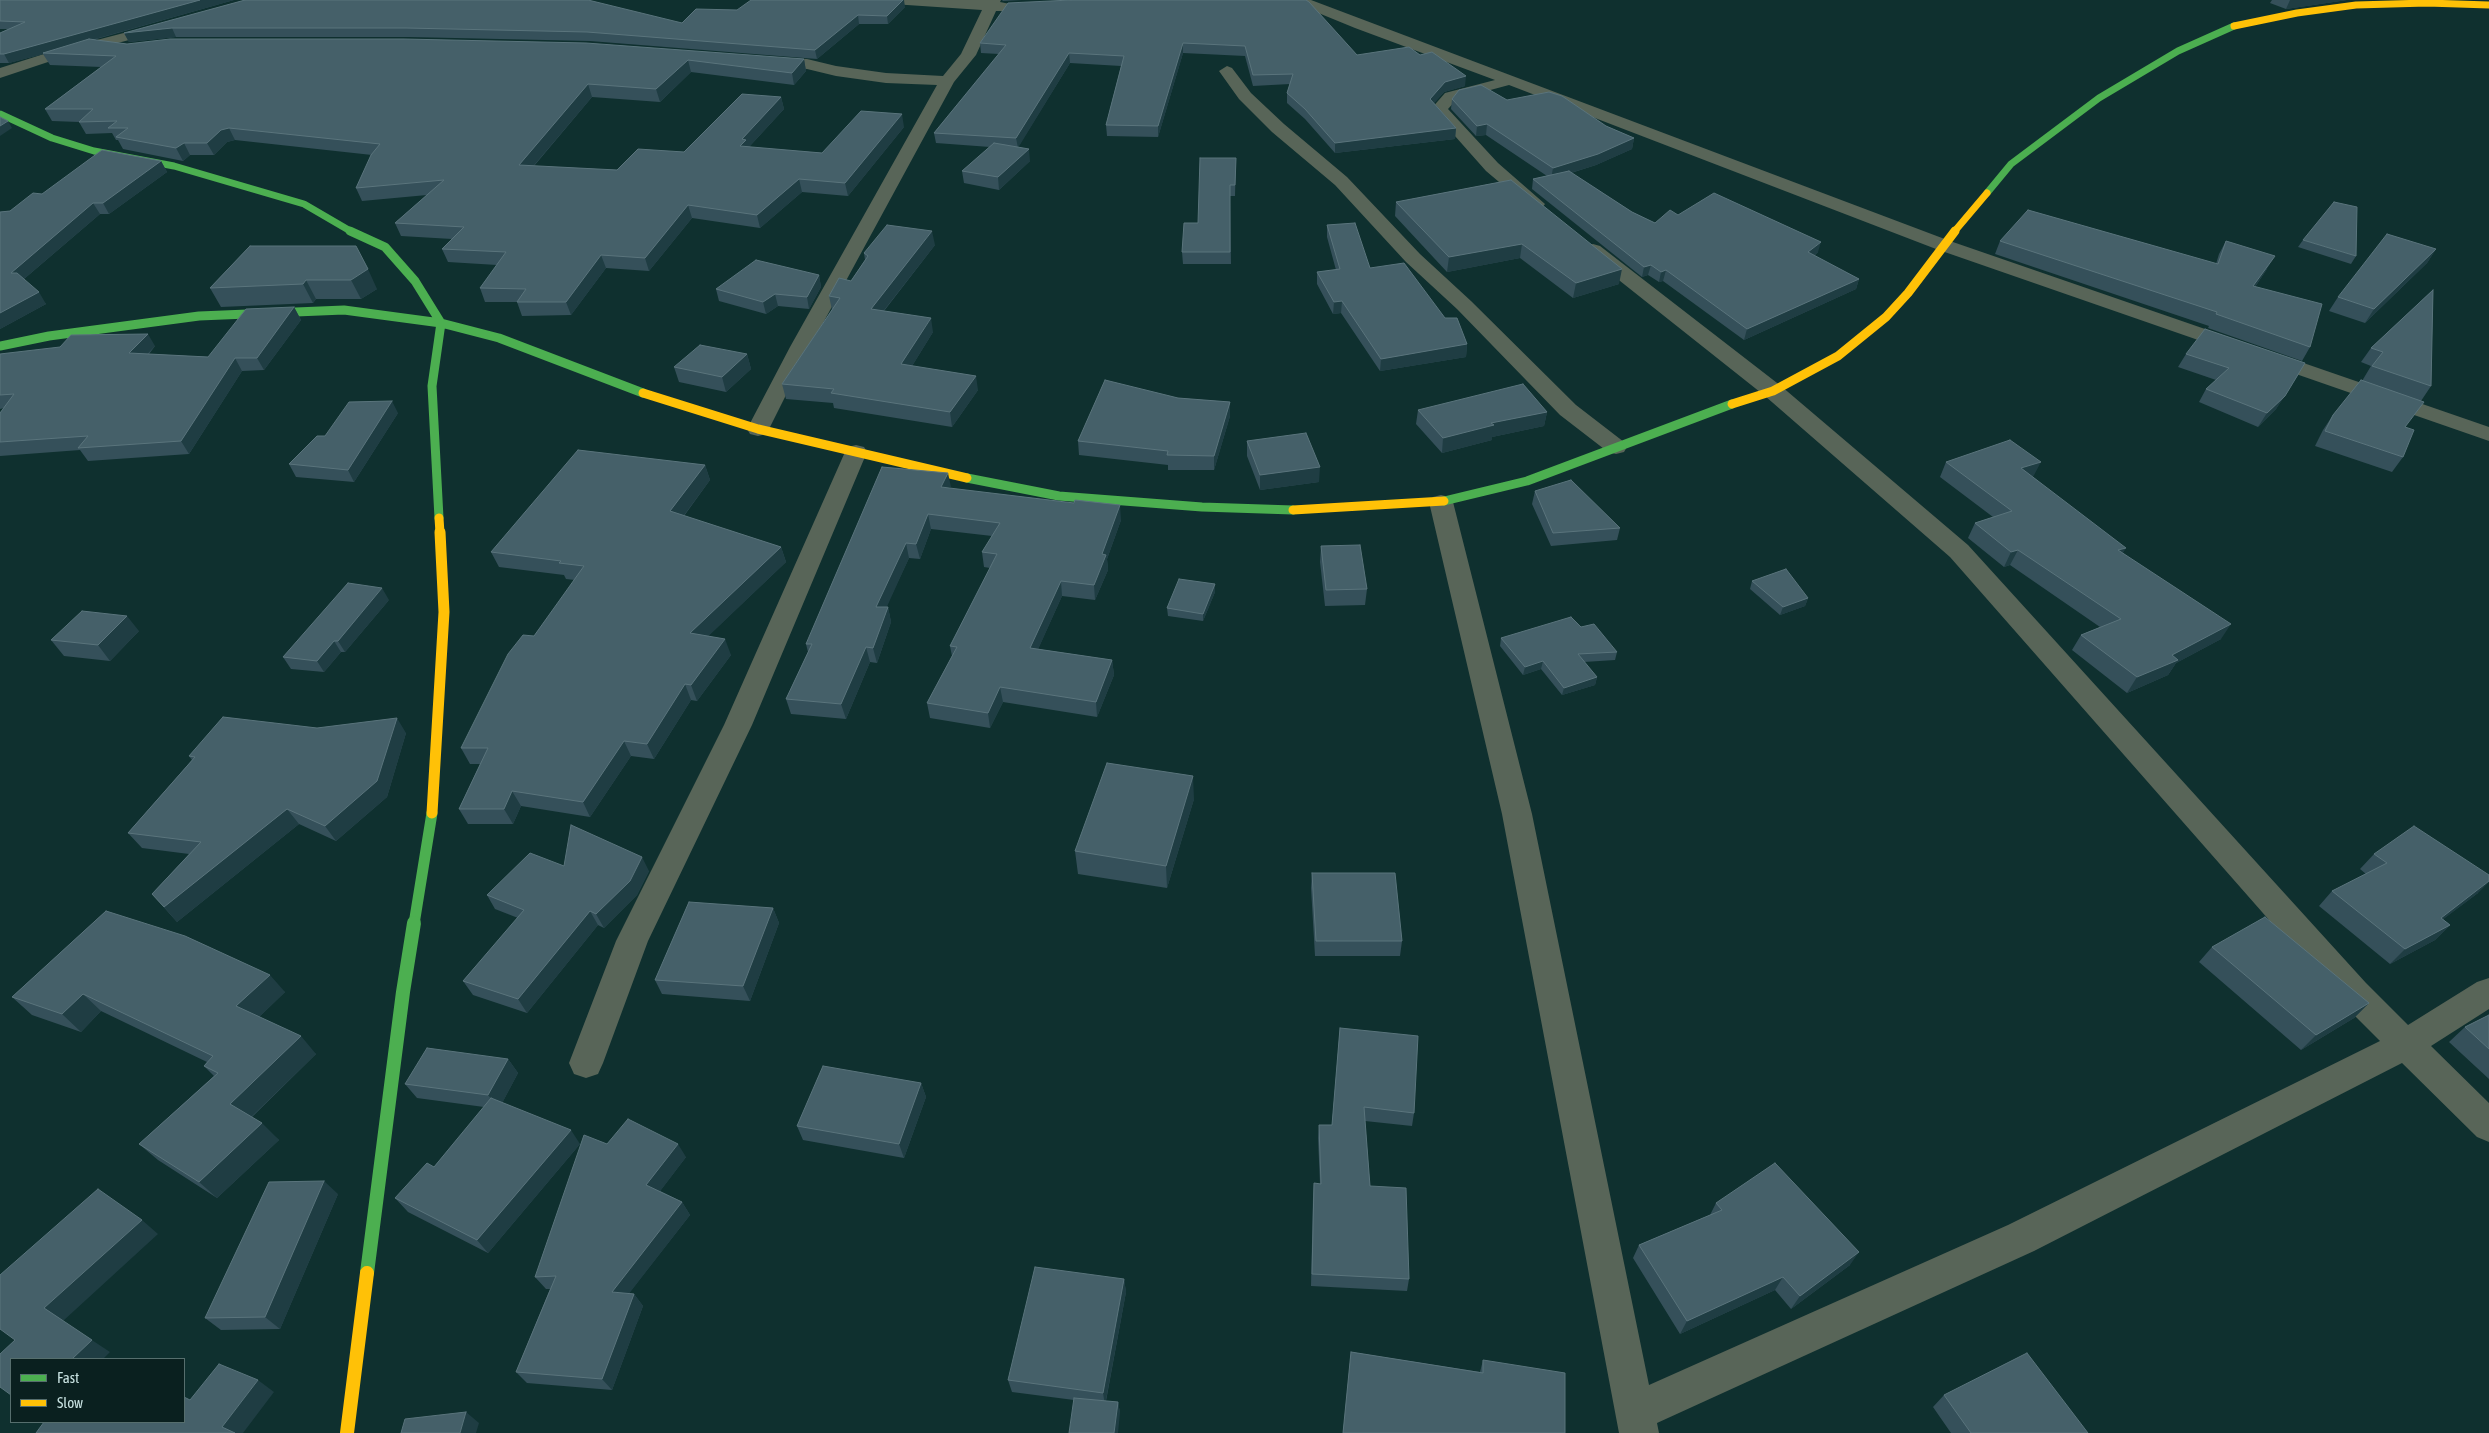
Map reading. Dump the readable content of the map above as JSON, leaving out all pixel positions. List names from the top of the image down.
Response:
{
  "legend": ["Fast", "Slow"]
}
